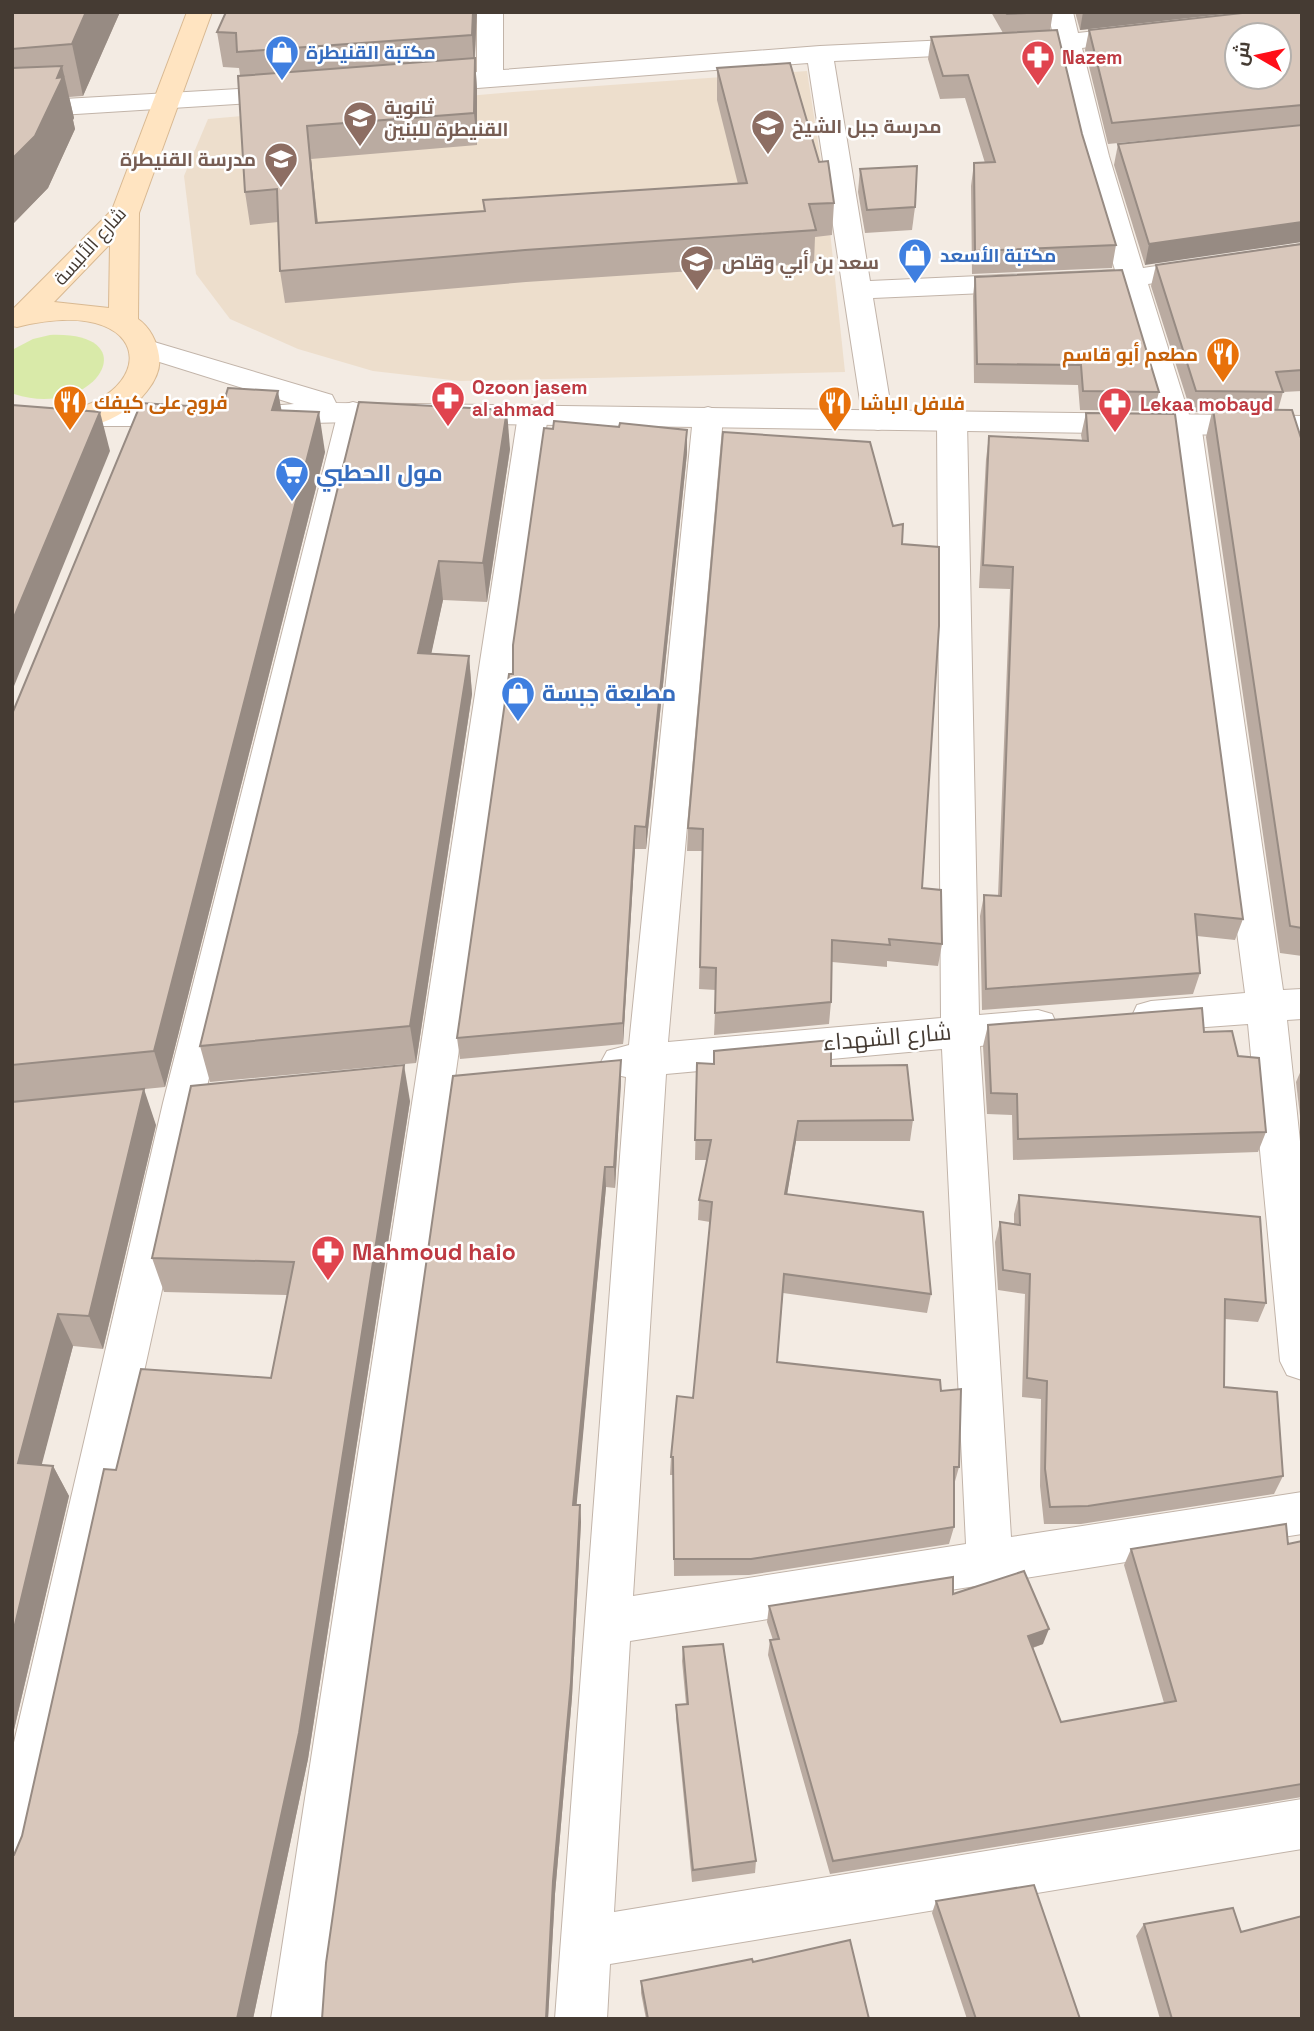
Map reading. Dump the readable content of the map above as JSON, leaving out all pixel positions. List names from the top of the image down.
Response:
{
  "streets": {
    "main road": ["شارع الألبسة"],
    "street": ["شارع الشهداء"]
  },
  "places": {
    "shop": ["مكتبة القنيطرة", "مكتبة الأسعد", "مطبعة جبسة"],
    "pharmacy": [
      "Nazem",
      "Ozoon jasem al ahmad",
      "Lekaa mobayd",
      "Mahmoud haio"
    ],
    "school or university": [
      "ثانوية القنيطرة للبنين",
      "مدرسة جبل الشيخ",
      "مدرسة القنيطرة",
      "سعد بن أبي وقاص"
    ],
    "restaurant": ["مطعم أبو قاسم", "فروج على كيفك", "فلافل الباشا"],
    "supermarket": ["مول الحطبي"]
  },
  "north": "left"
}
